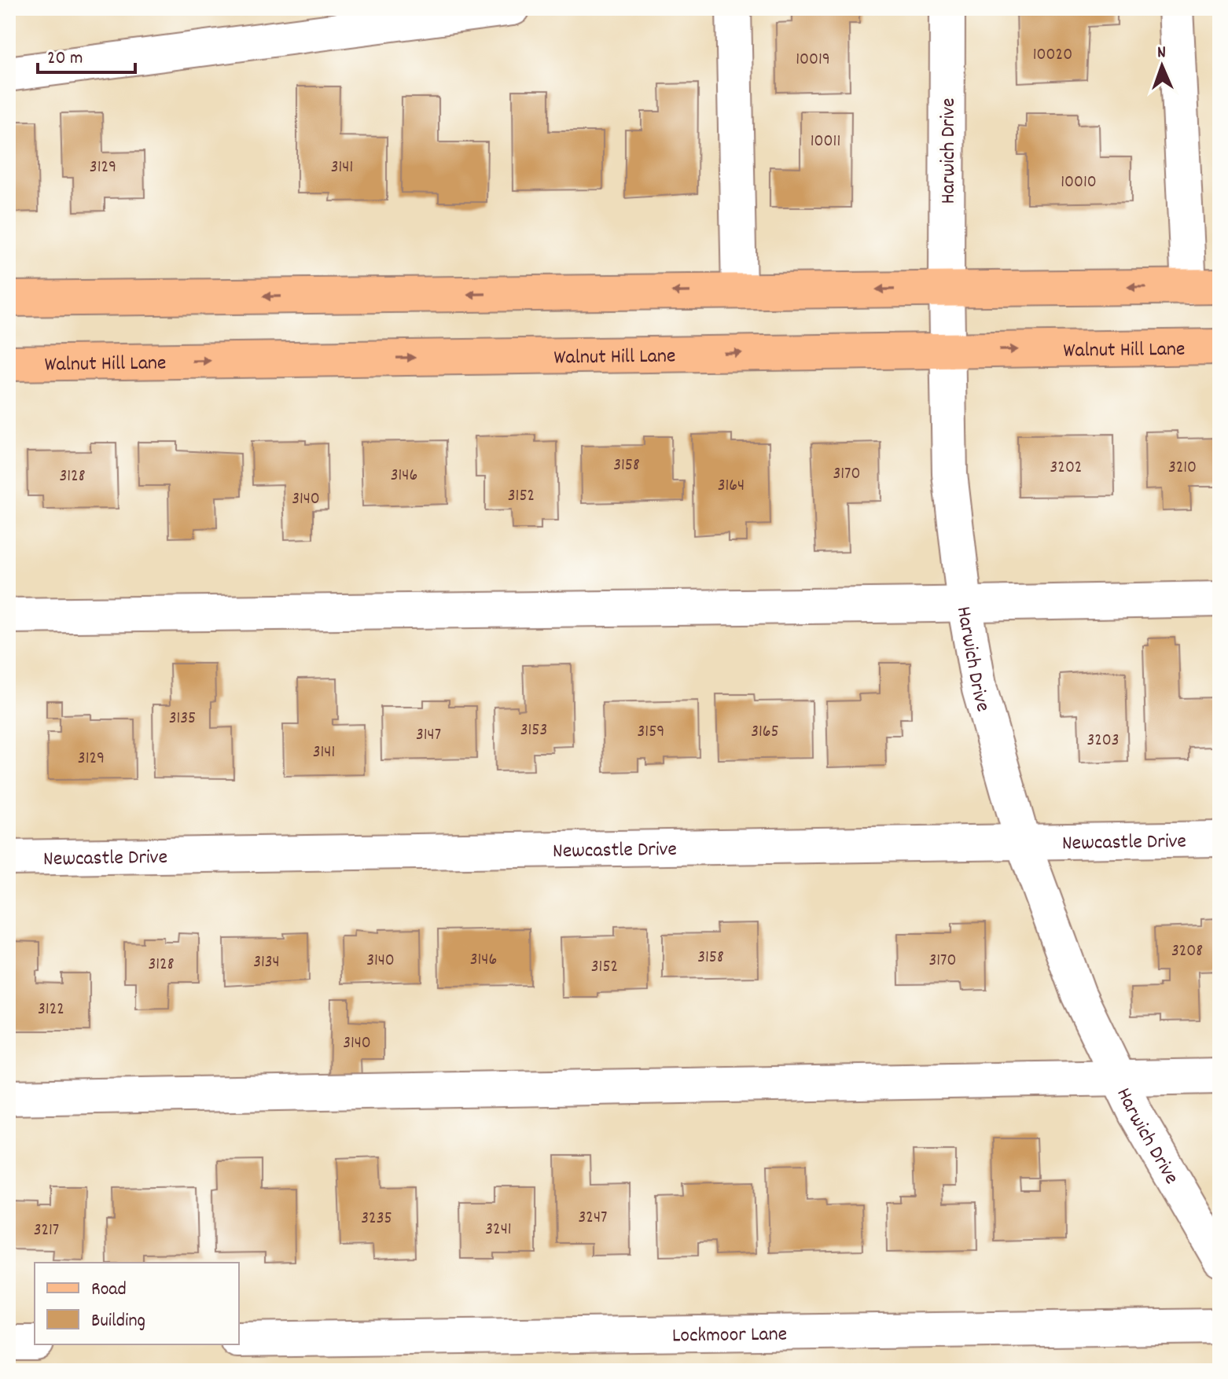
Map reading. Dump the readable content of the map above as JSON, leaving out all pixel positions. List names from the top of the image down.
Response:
{
  "streets": {
    "main road": ["Walnut Hill Lane"],
    "street": ["Harwich Drive", "Newcastle Drive", "Lockmoor Lane"]
  },
  "crossings": [
    ["Harwich Drive", "Walnut Hill Lane"],
    ["Harwich Drive", "Newcastle Drive"]
  ],
  "house_numbers": [
    "10020",
    "10019",
    "10011",
    "3129",
    "3141",
    "10010",
    "3158",
    "3202",
    "3210",
    "3170",
    "3146",
    "3128",
    "3164",
    "3152",
    "3140",
    "3135",
    "3153",
    "3159",
    "3165",
    "3147",
    "3203",
    "3141",
    "3129",
    "3208",
    "3158",
    "3146",
    "3140",
    "3170",
    "3134",
    "3128",
    "3152",
    "3122",
    "3140",
    "3247",
    "3235",
    "3241",
    "3217"
  ],
  "legend": ["Road", "Building"],
  "scale_bar": "20 m",
  "north": "top"
}
